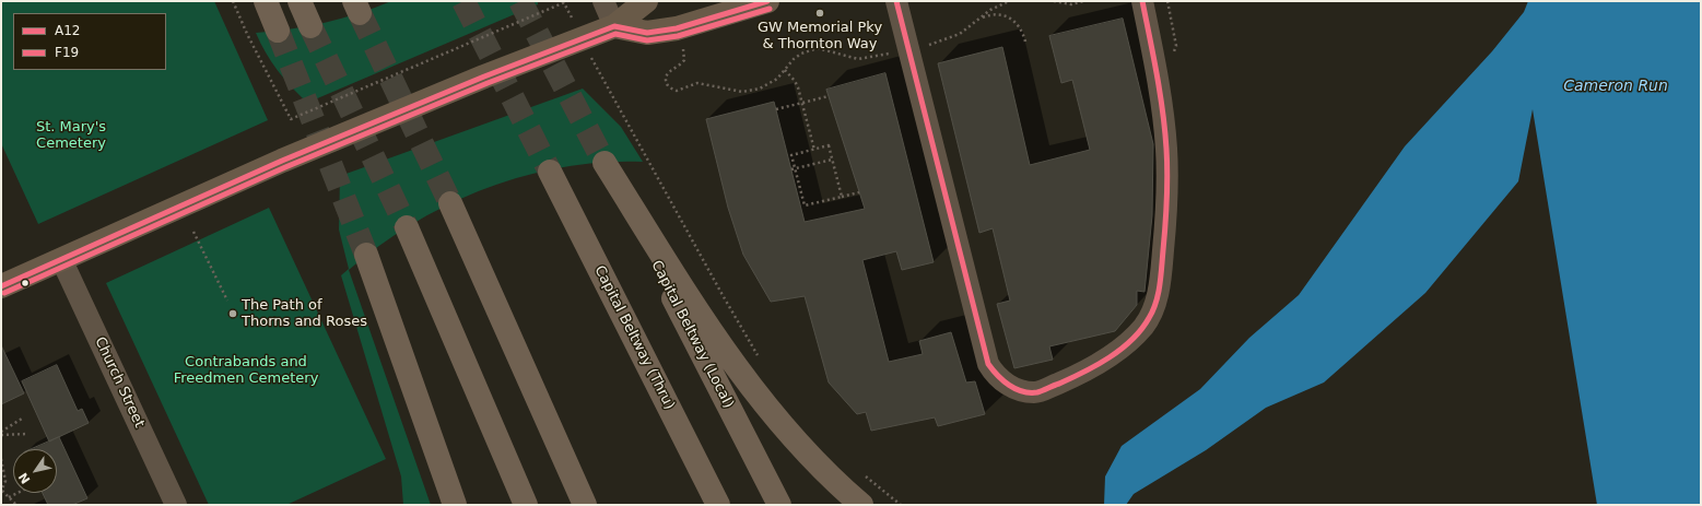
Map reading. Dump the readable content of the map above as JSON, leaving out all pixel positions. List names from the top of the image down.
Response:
{
  "streets": {
    "highway": ["Capital Beltway (Local)", "Capital Beltway (Thru)"],
    "street": ["Church Street"]
  },
  "water": ["Cameron Run"],
  "parks": ["St. Mary's Cemetery", "Contrabands and Freedmen Cemetery"],
  "places": ["GW Memorial Pky & Thornton Way", "The Path of Thorns and Roses"],
  "lines": ["transit line A12", "transit line F19"],
  "legend": ["A12", "F19"],
  "north": "bottom left"
}
